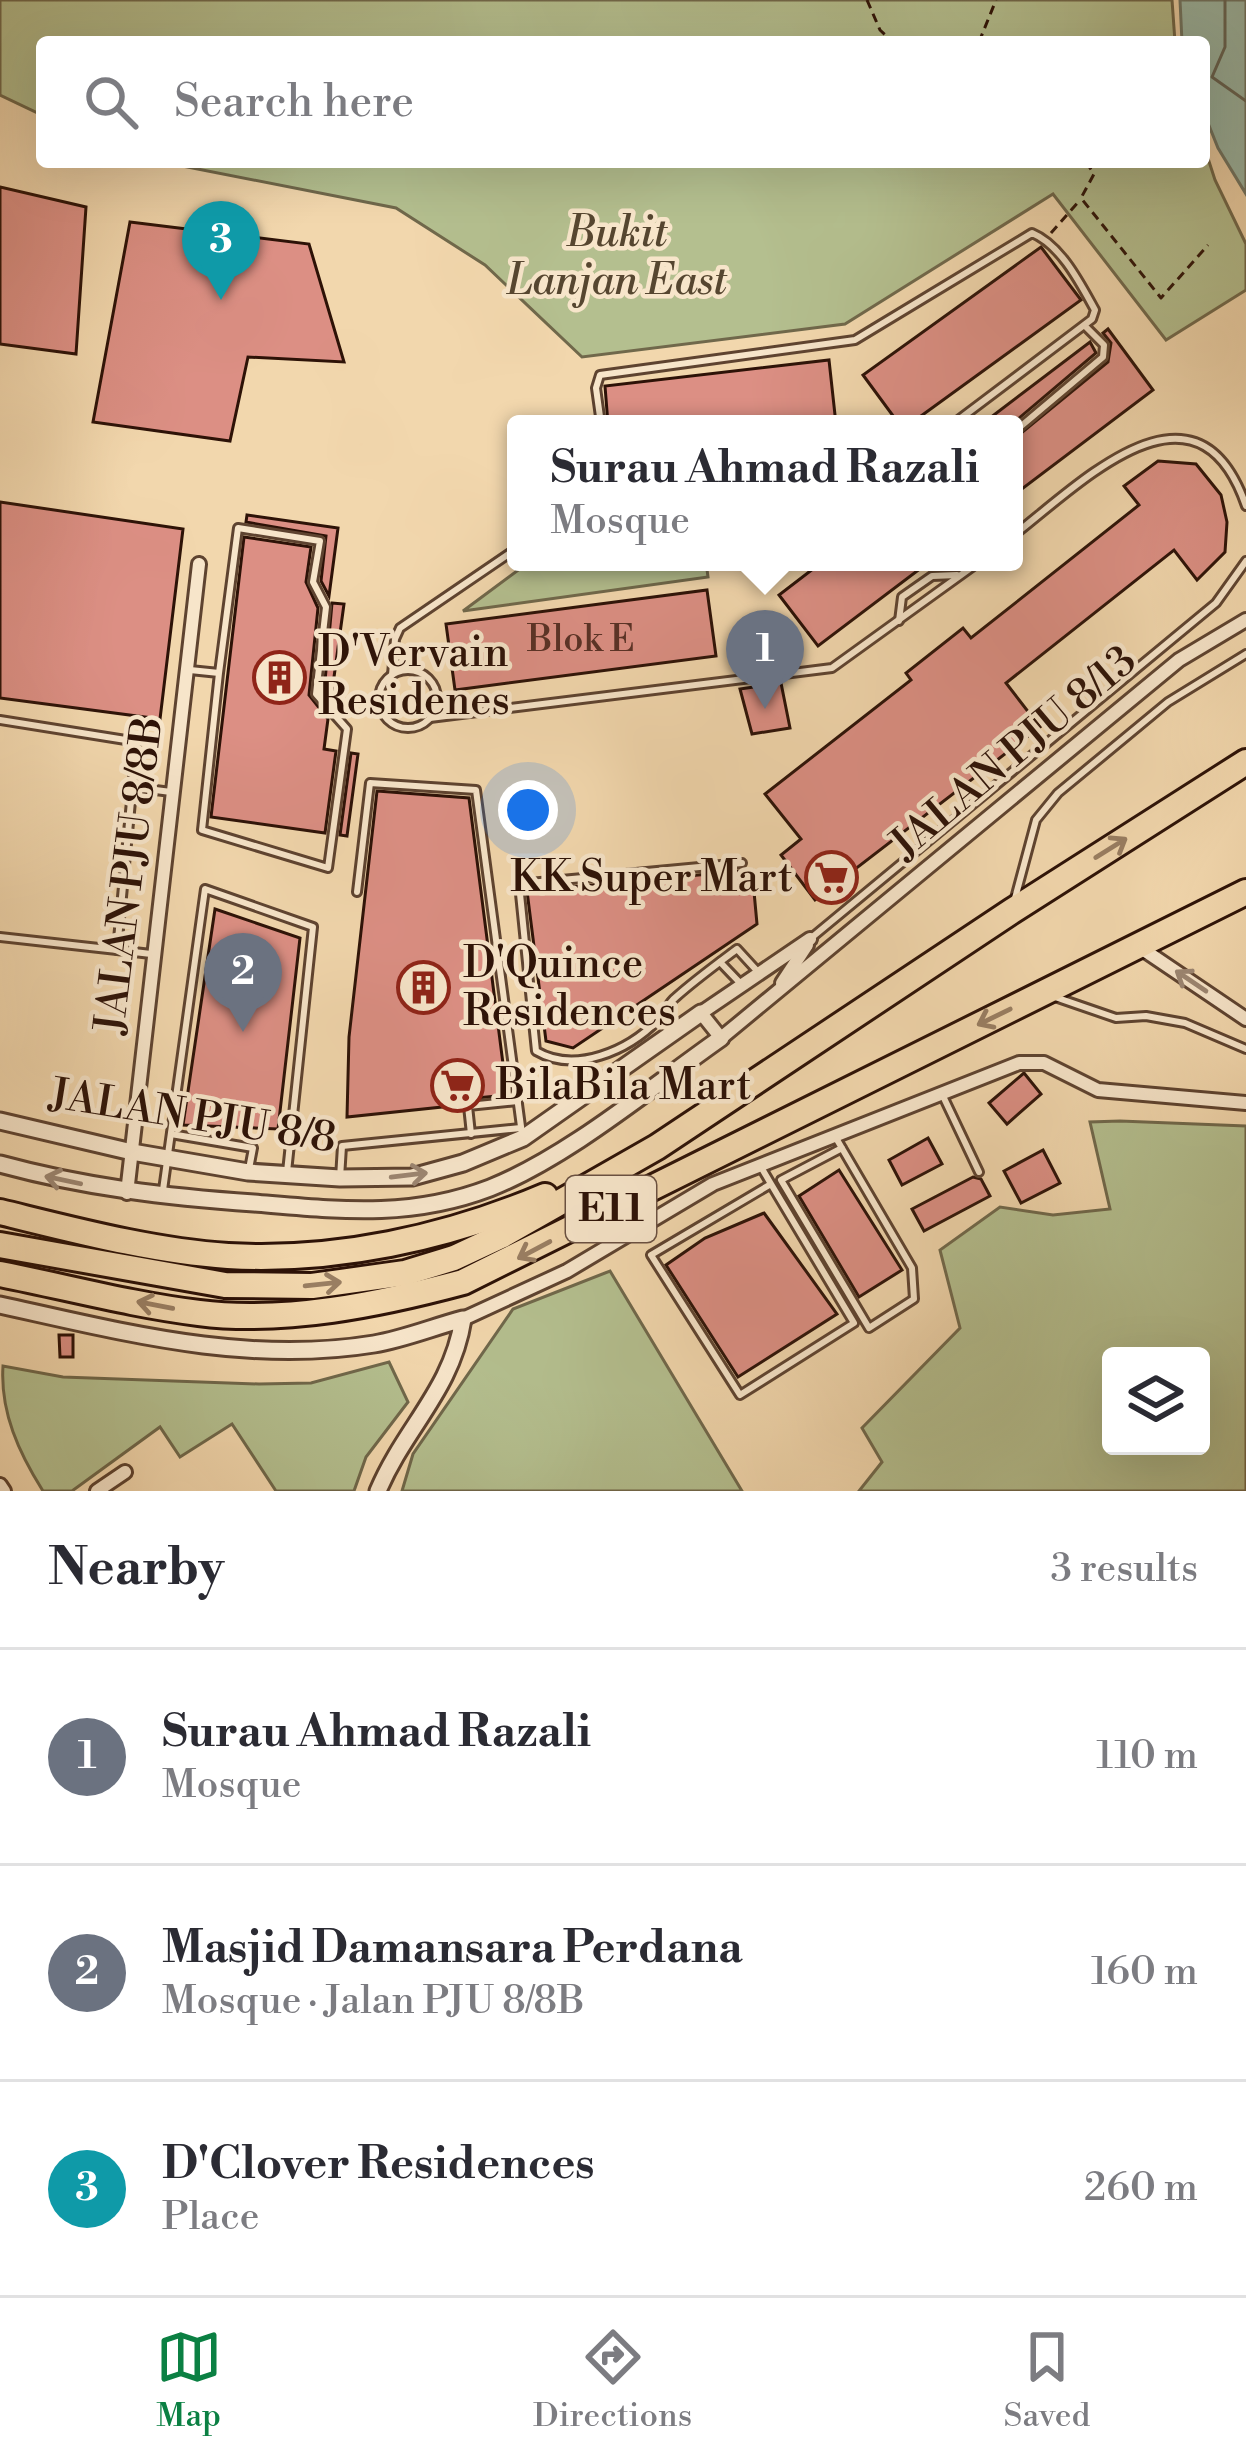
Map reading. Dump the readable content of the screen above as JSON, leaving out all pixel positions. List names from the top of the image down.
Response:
{
  "streets": {
    "highway": ["E11"],
    "street": ["JALAN PJU 8/13", "JALAN PJU 8/8B", "JALAN PJU 8/8"]
  },
  "crossings": [
    ["JALAN PJU 8/13", "JALAN PJU 8/8"],
    ["JALAN PJU 8/8B", "JALAN PJU 8/8"]
  ],
  "parks": ["Bukit Lanjan East"],
  "places": {
    "building": ["D'Vervain Residenes", "D'Quince Residences"],
    "supermarket": ["KK Super Mart", "BilaBila Mart"]
  },
  "house_numbers": ["Blok E"],
  "page": {
    "search": "Search here",
    "pins": ["3", "1", "2"],
    "popup": ["Surau Ahmad Razali", "Mosque"],
    "heading": ["Nearby", "3 results"],
    "list": [
      {
        "mark": "1",
        "name": "Surau Ahmad Razali",
        "note": "Mosque",
        "value": "110 m"
      },
      {
        "mark": "2",
        "name": "Masjid Damansara Perdana",
        "note": "Mosque · Jalan PJU 8/8B",
        "value": "160 m"
      },
      {
        "mark": "3",
        "name": "D'Clover Residences",
        "note": "Place",
        "value": "260 m"
      }
    ],
    "nav": ["Map", "Directions", "Saved"]
  }
}
